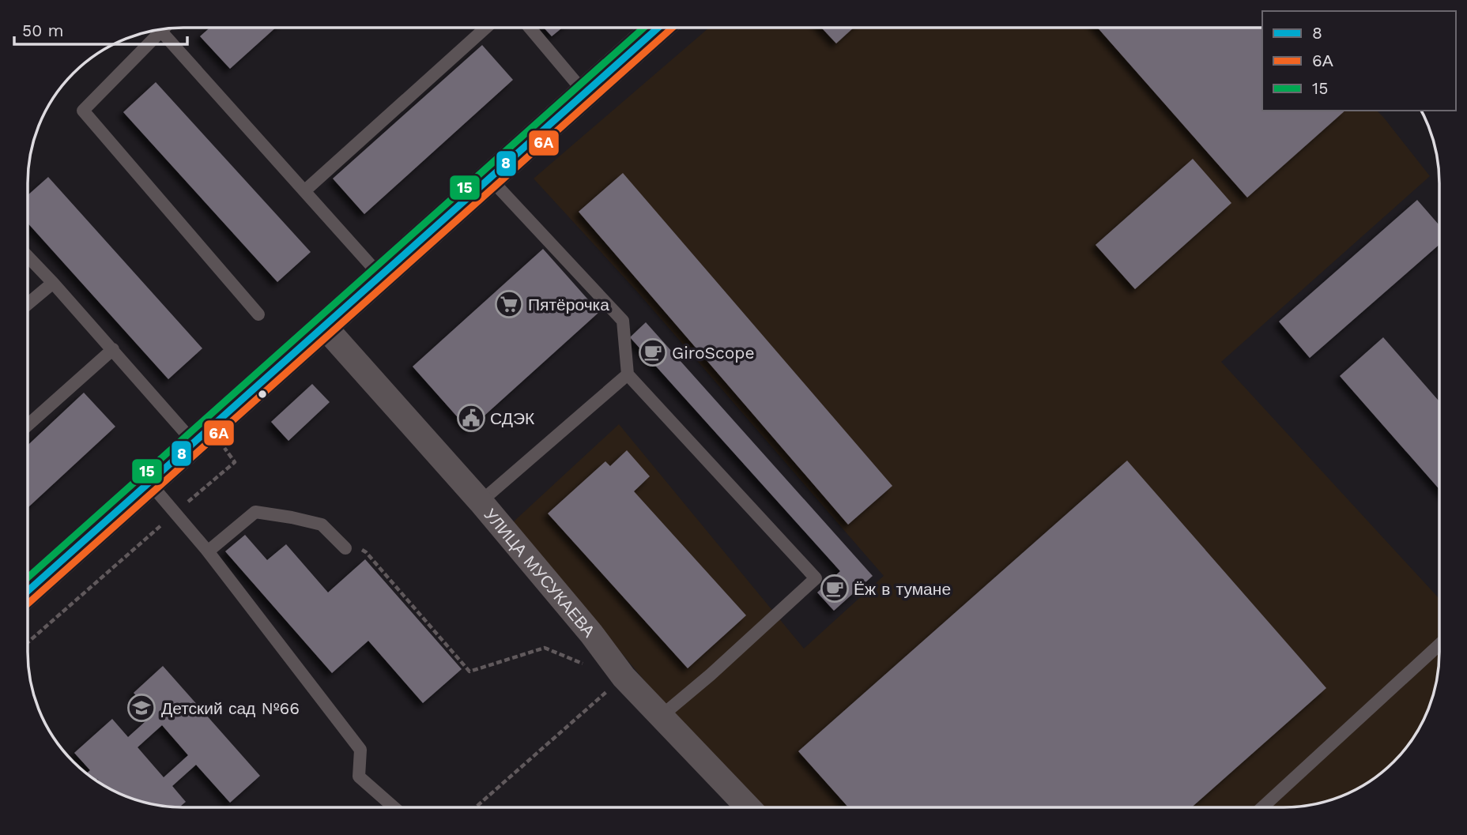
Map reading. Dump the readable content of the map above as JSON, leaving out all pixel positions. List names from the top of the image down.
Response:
{
  "streets": {
    "street": ["УЛИЦА МУСУКАЕВА"]
  },
  "places": {
    "supermarket": ["Пятёрочка"],
    "cafe": ["GiroScope", "Ёж в тумане"],
    "public building": ["СДЭК"],
    "school or university": ["Детский сад №66"]
  },
  "lines": ["transit line 8", "transit line 6А", "transit line 15"],
  "legend": ["8", "6А", "15"],
  "scale_bar": "50 m"
}
